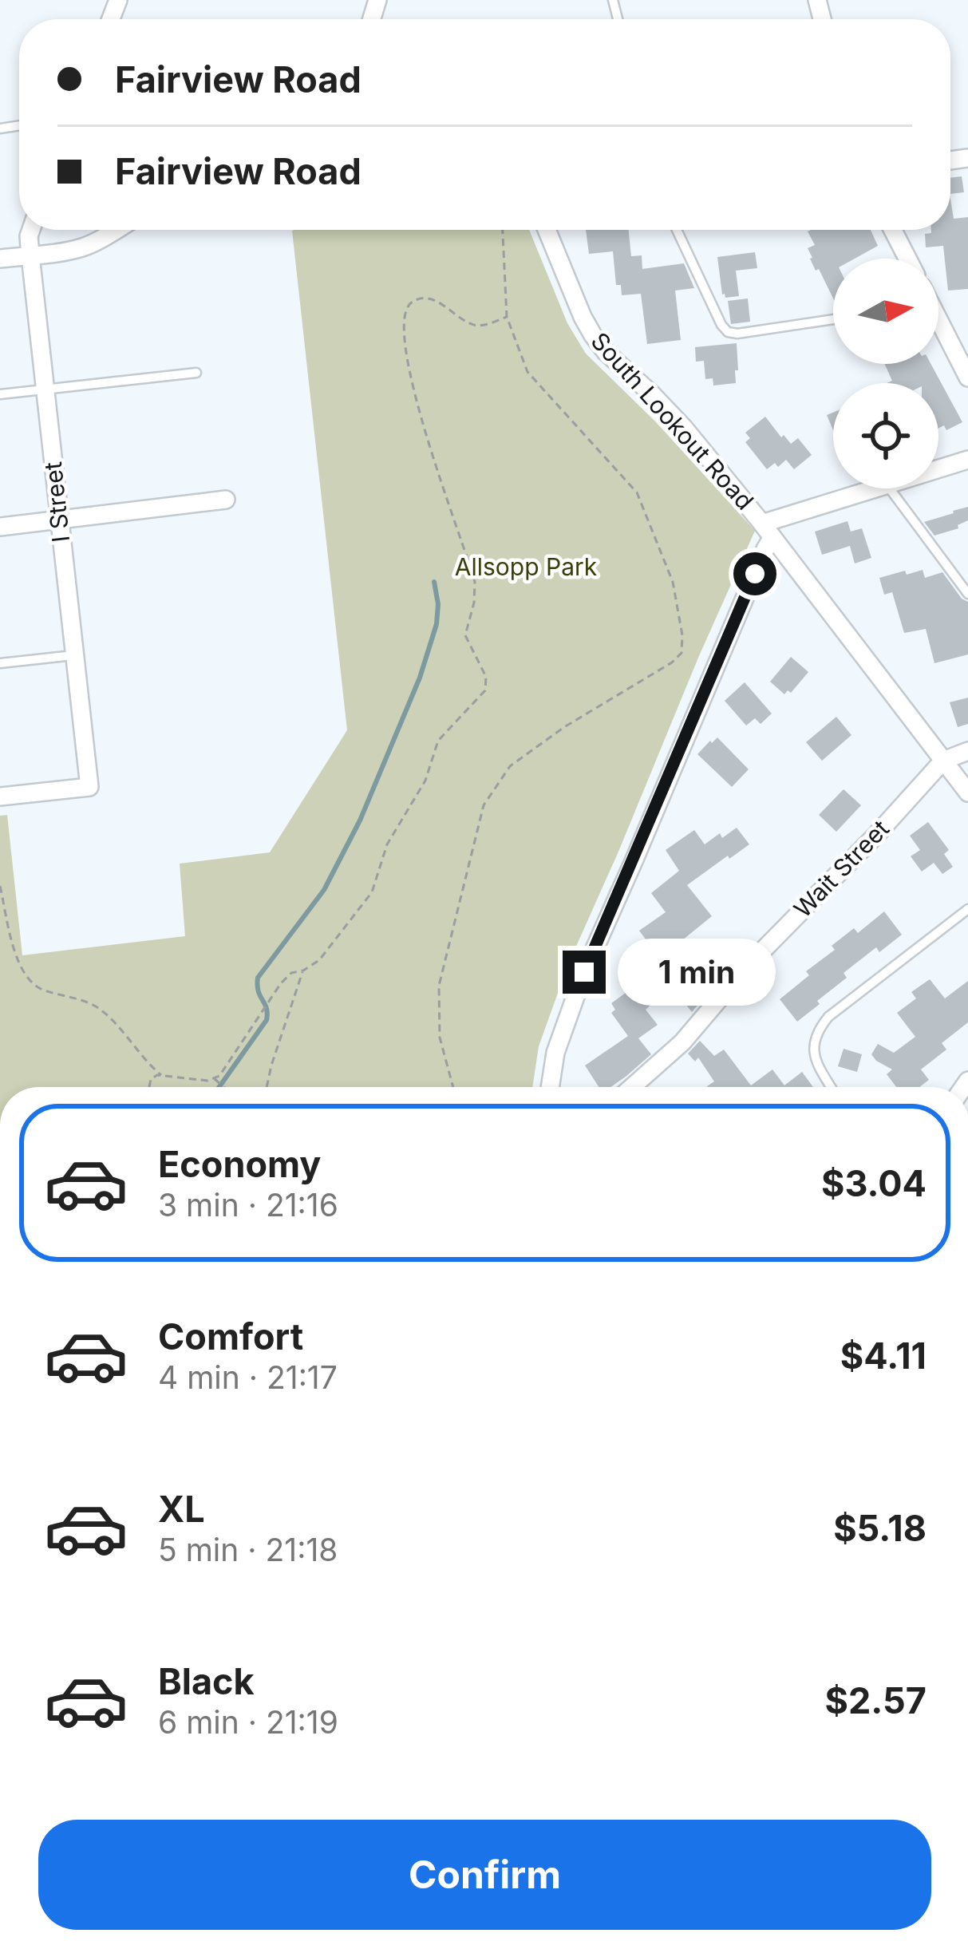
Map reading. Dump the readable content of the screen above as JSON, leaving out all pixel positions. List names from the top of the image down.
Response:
{
  "streets": {
    "street": ["South Lookout Road", "I Street", "Wait Street"]
  },
  "crossings": [
    ["South Lookout Road", "Wait Street"]
  ],
  "parks": ["Allsopp Park"],
  "north": "right",
  "page": {
    "banner": ["Fairview Road", "Fairview Road"],
    "bubble": "1 min",
    "list": [
      {
        "name": "Economy",
        "note": "3 min · 21:16",
        "value": "$3.04"
      },
      {
        "name": "Comfort",
        "note": "4 min · 21:17",
        "value": "$4.11"
      },
      {
        "name": "XL",
        "note": "5 min · 21:18",
        "value": "$5.18"
      },
      {
        "name": "Black",
        "note": "6 min · 21:19",
        "value": "$2.57"
      }
    ],
    "buttons": "Confirm"
  }
}
